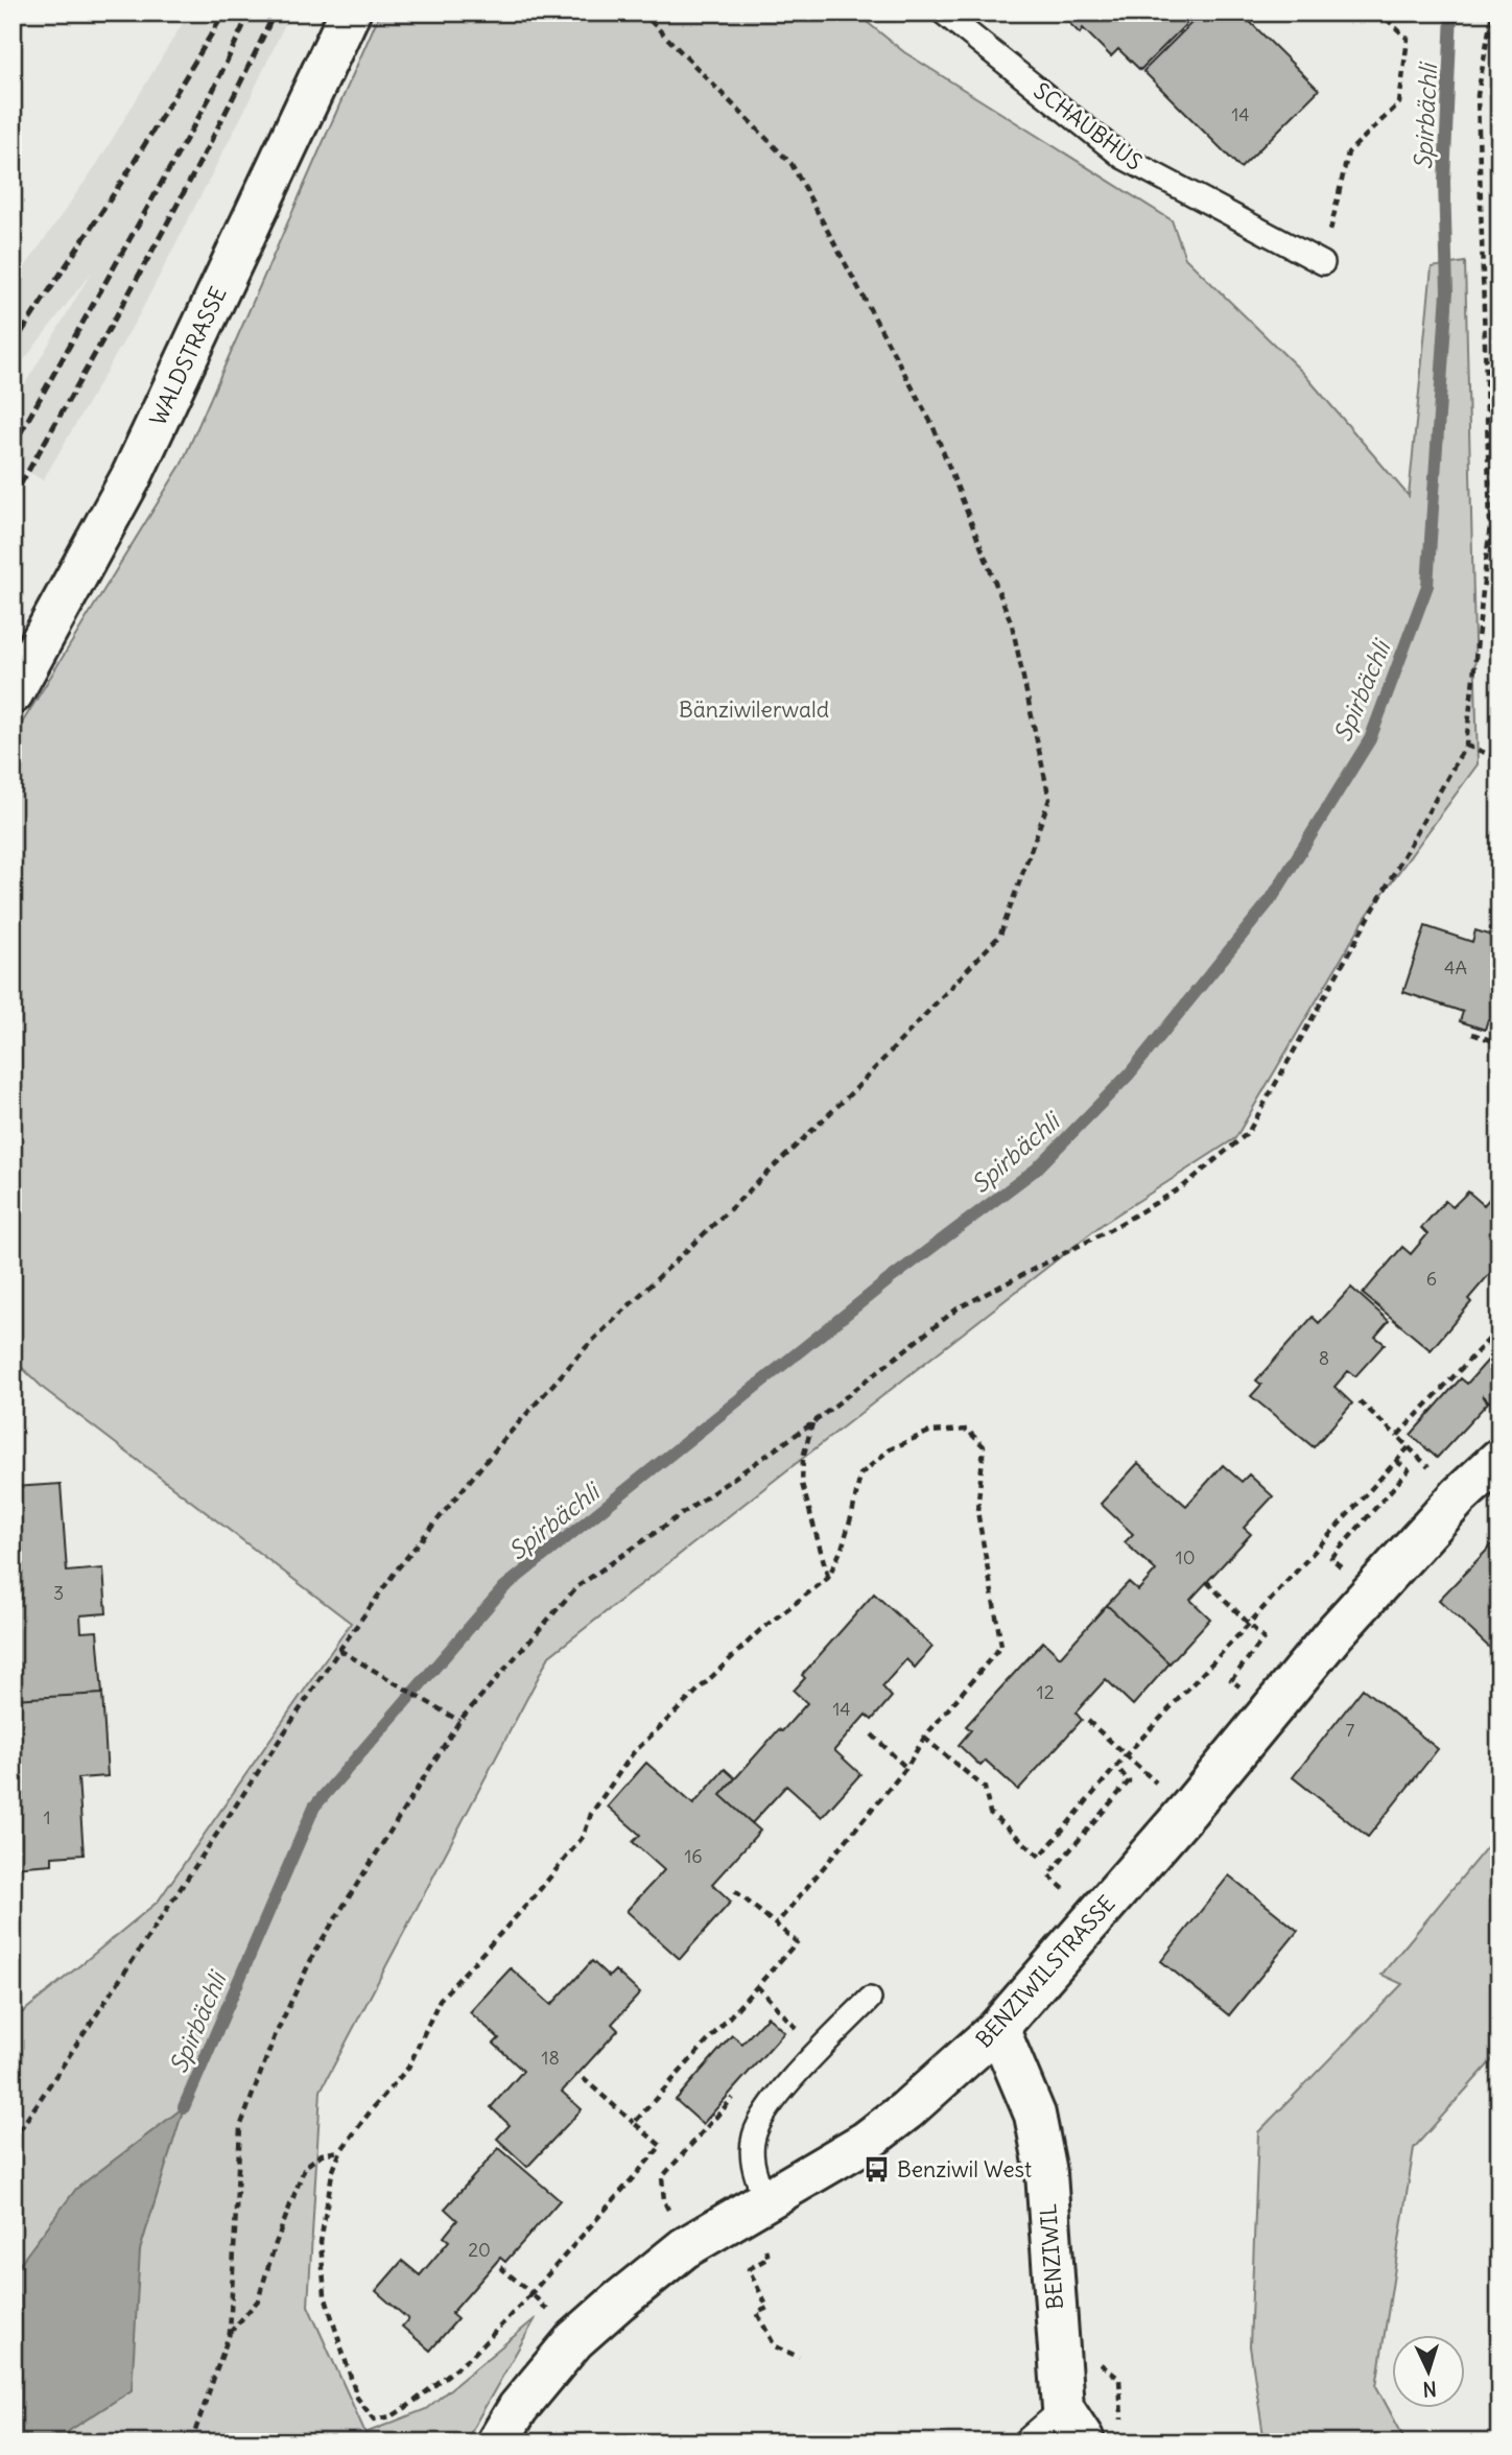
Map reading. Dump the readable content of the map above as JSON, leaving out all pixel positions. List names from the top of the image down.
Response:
{
  "streets": {
    "street": ["WALDSTRASSE", "BENZIWILSTRASSE", "BENZIWIL"],
    "lane": ["SCHAUBHUS"]
  },
  "crossings": [
    ["BENZIWILSTRASSE", "BENZIWIL"]
  ],
  "water": ["Spirbächli"],
  "parks": ["Bänziwilerwald"],
  "places": {
    "bus stop": ["Benziwil West"]
  },
  "house_numbers": [
    "14",
    "4A",
    "6",
    "8",
    "10",
    "3",
    "12",
    "14",
    "7",
    "1",
    "16",
    "18",
    "20"
  ],
  "north": "bottom"
}
